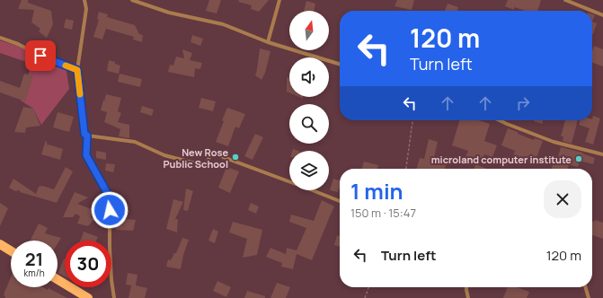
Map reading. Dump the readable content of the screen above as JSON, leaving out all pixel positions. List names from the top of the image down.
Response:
{
  "places": ["New Rose Public School", "microland computer institute"],
  "north": "top",
  "page": {
    "turn": ["120 m", "Turn left"],
    "heading": ["1 min", "150 m · 15:47"],
    "list": [
      {
        "name": "Turn left",
        "value": "120 m"
      }
    ],
    "speed": "21 km/h",
    "limit": "30"
  }
}
